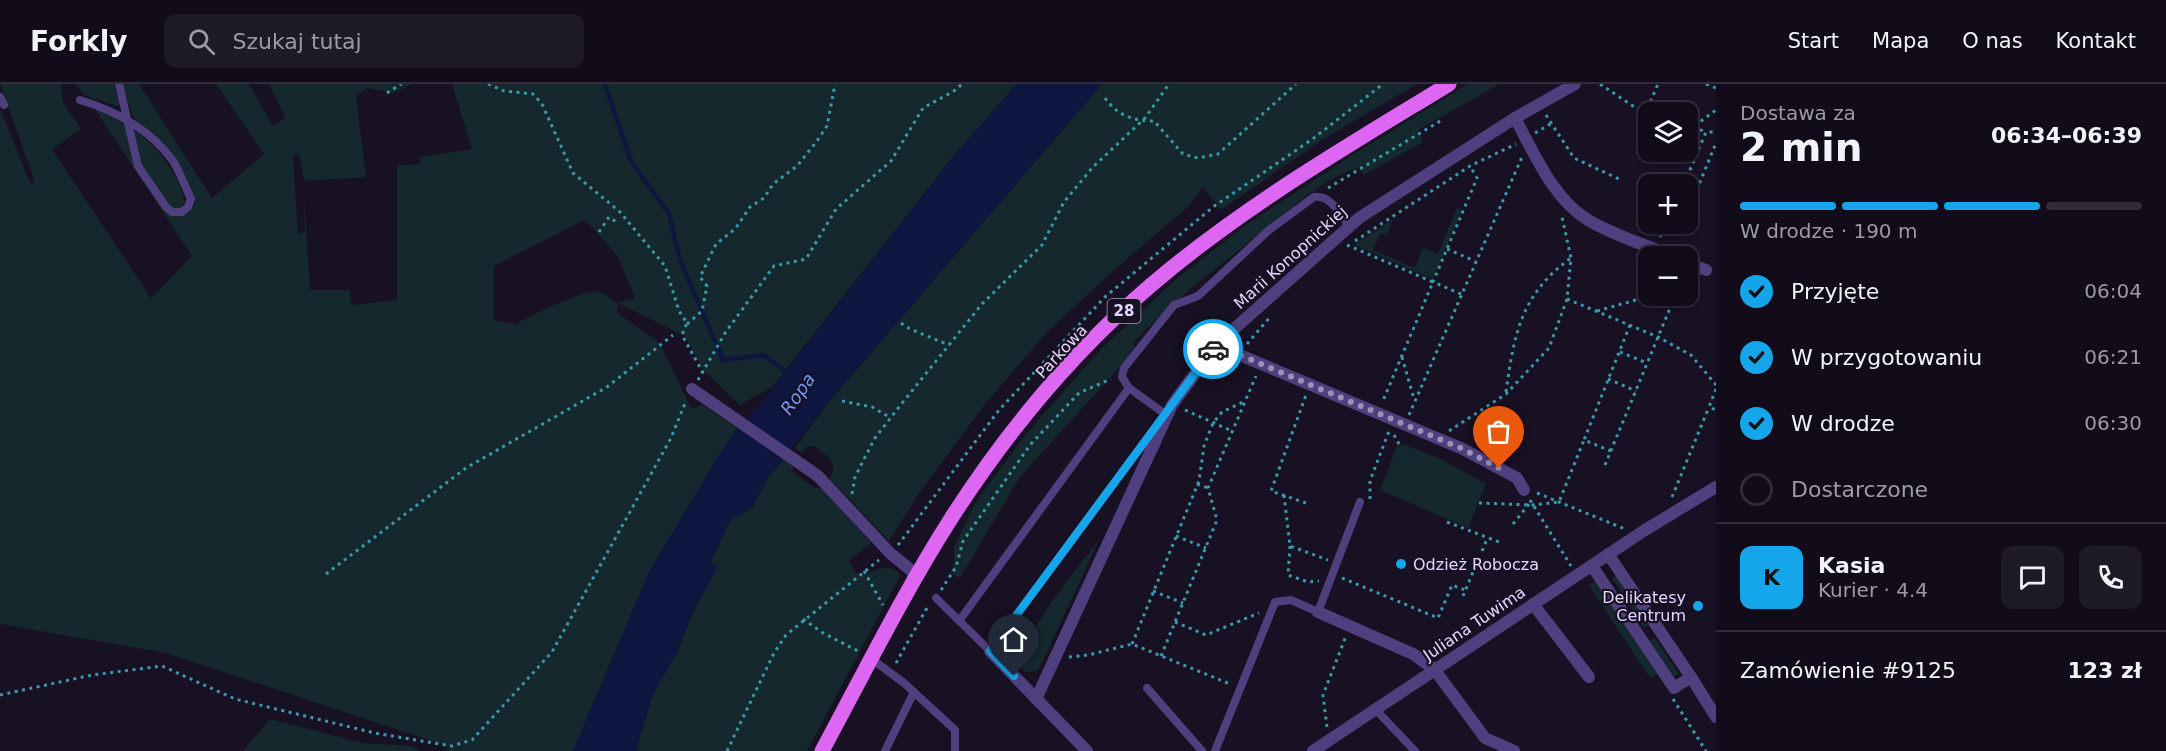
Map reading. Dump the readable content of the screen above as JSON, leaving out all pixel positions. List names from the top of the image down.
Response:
{
  "streets": {
    "main road": ["28", "Parkowa"],
    "street": ["Marii Konopnickiej", "Juliana Tuwima"]
  },
  "water": ["Ropa"],
  "places": ["Odzież Robocza", "Delikatesy Centrum"],
  "page": {
    "header": "Forkly",
    "search": "Szukaj tutaj",
    "nav": [
      "Start",
      "Mapa",
      "O nas",
      "Kontakt"
    ],
    "heading": ["2 min", "Dostawa za", "06:34–06:39"],
    "panel": [
      "Kasia",
      "Kurier · 4.4",
      "Zamówienie #9125",
      "123 zł"
    ],
    "map_buttons": ["+", "−"],
    "bar": "W drodze · 190 m",
    "list": [
      ["Przyjęte", "06:04"],
      ["W przygotowaniu", "06:21"],
      ["W drodze", "06:30"],
      "Dostarczone"
    ],
    "round": "K"
  }
}
